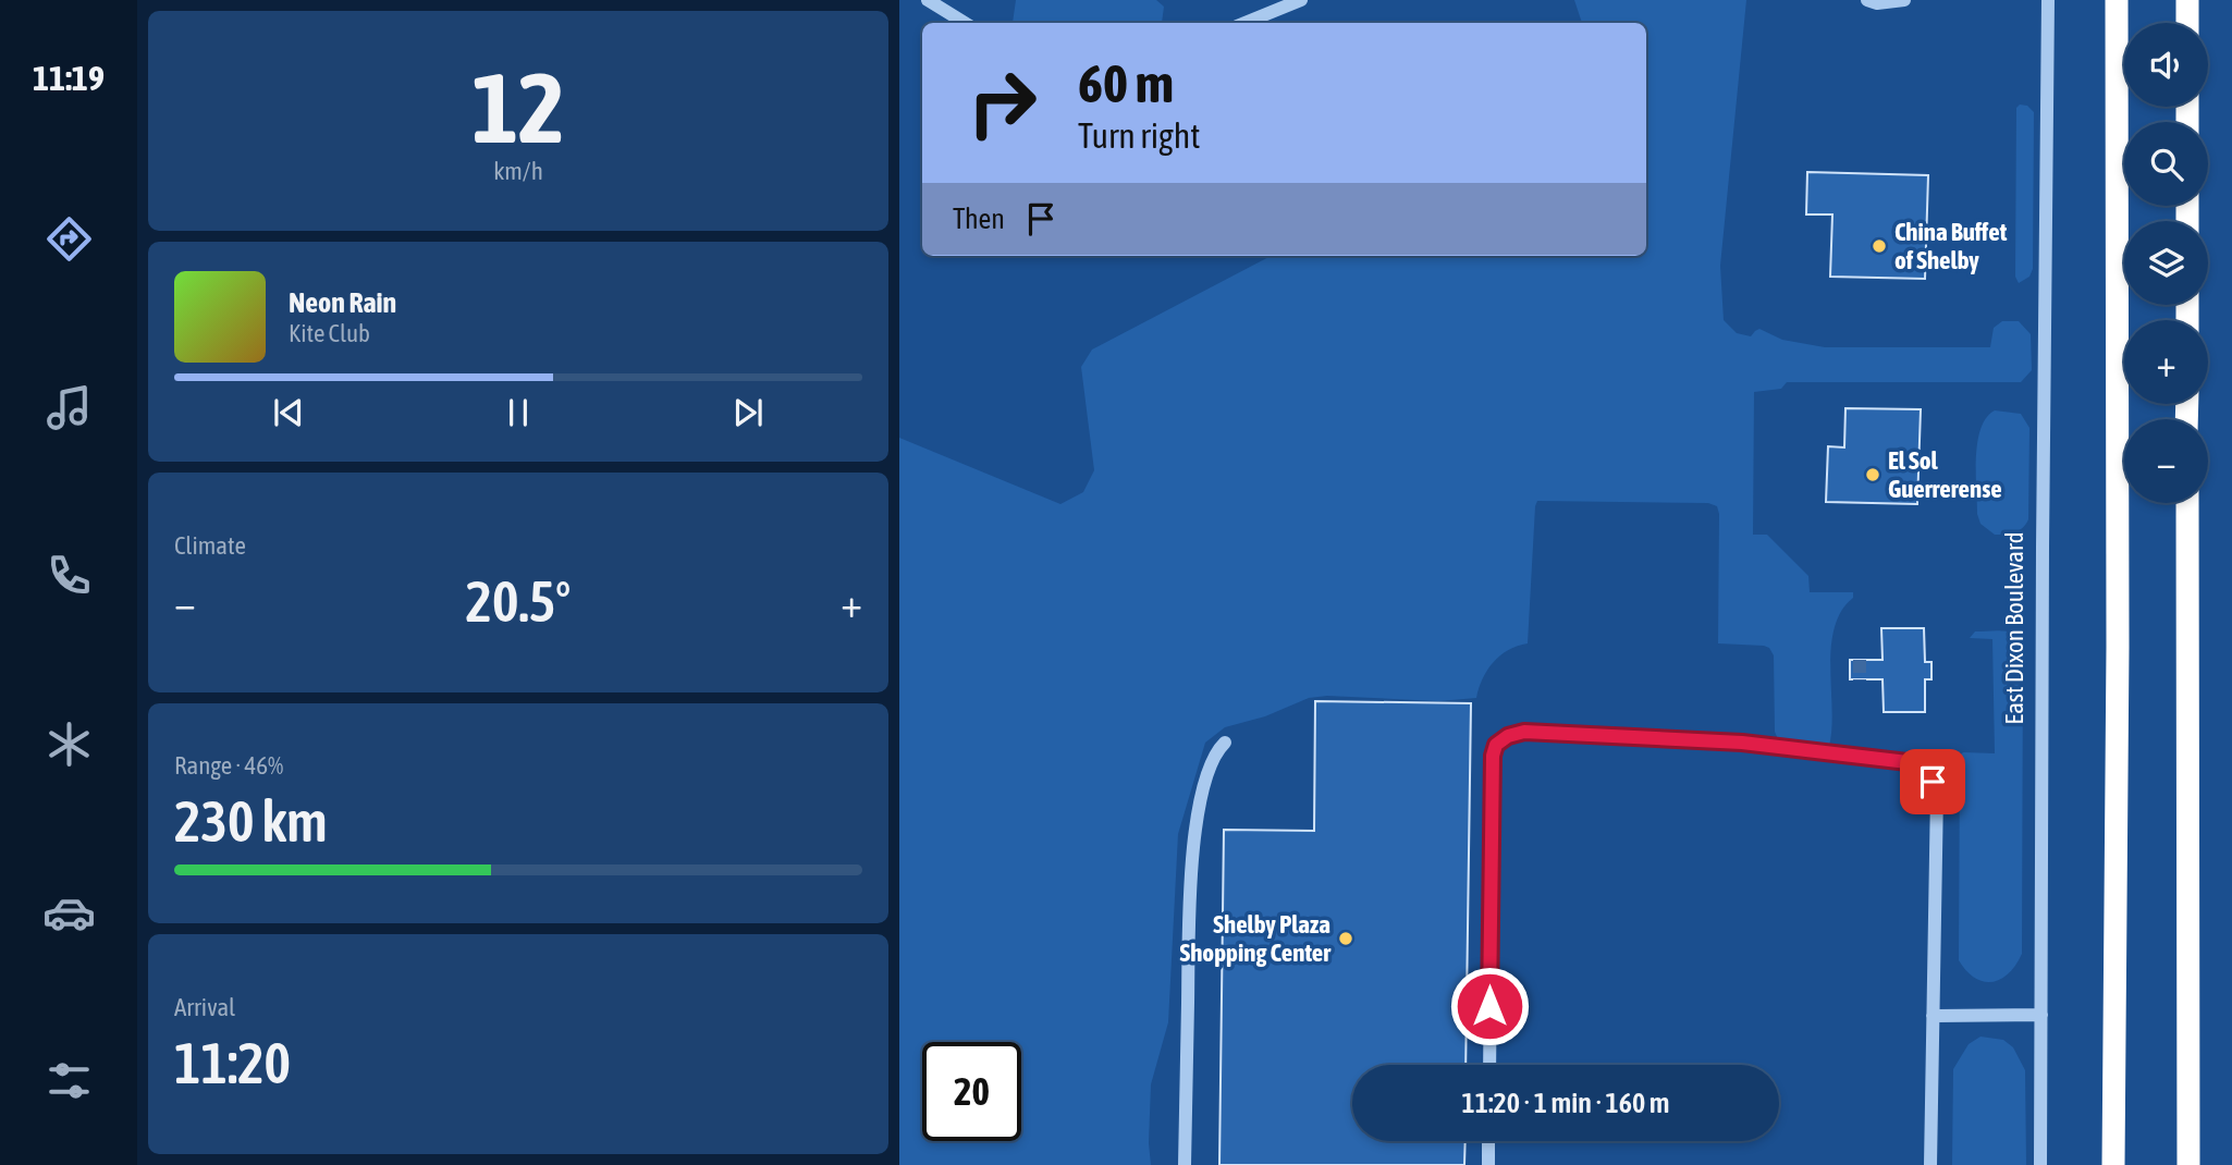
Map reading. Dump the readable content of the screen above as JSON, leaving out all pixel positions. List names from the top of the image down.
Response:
{
  "streets": {
    "street": ["East Dixon Boulevard"]
  },
  "places": ["China Buffet of Shelby", "El Sol Guerrerense", "Shelby Plaza Shopping Center"],
  "page": {
    "tabs": "11:19",
    "tile": [
      ["12", "km/h"],
      "Climate",
      ["Range · 46%", "230 km"],
      ["Arrival", "11:20"]
    ],
    "map_buttons": ["+", "−"],
    "turn": ["60 m", "Turn right"],
    "then": "Then",
    "song": ["Neon Rain", "Kite Club"],
    "heat": ["−", "20.5°", "+"],
    "limit": "20",
    "trip": "11:20 · 1 min · 160 m"
  }
}
